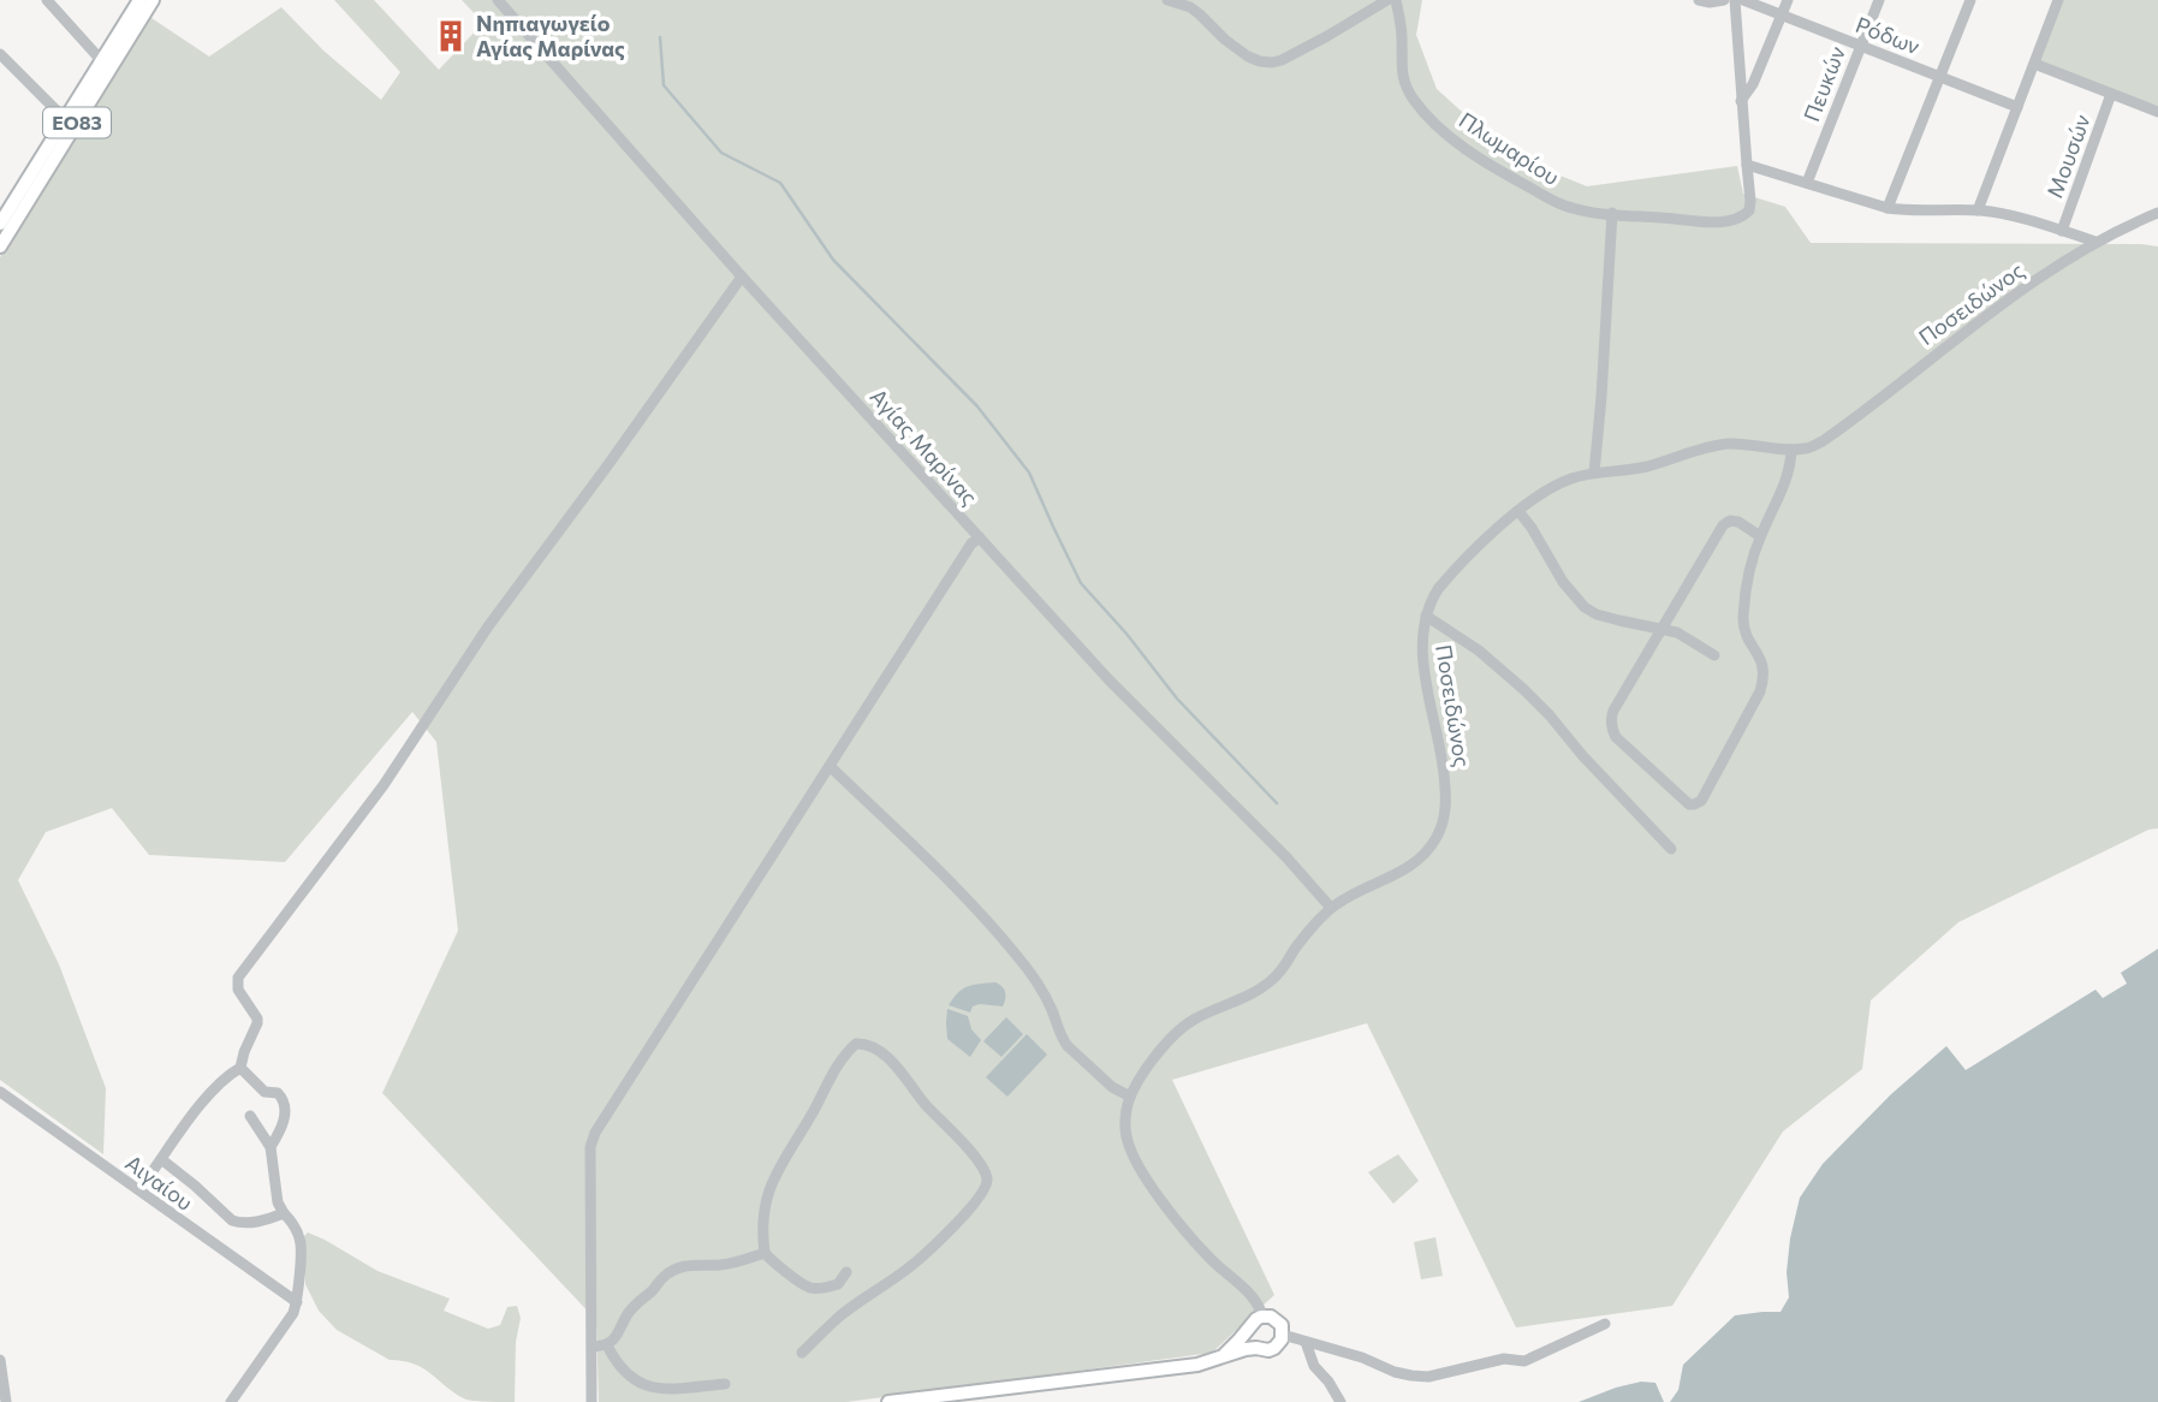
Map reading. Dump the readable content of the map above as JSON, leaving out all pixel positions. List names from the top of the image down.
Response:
{
  "streets": {
    "main road": ["ΕΟ83"],
    "street": [
      "Ρόδων",
      "Πευκών",
      "Πλωμαρίου",
      "Μουσών",
      "Ποσειδώνος",
      "Αγίας Μαρίνας",
      "Αιγαίου"
    ]
  },
  "crossings": [
    ["Ρόδων", "Πευκών"],
    ["Ποσειδώνος", "Αγίας Μαρίνας"]
  ],
  "places": {
    "building": ["Νηπιαγωγείο Αγίας Μαρίνας"]
  }
}
